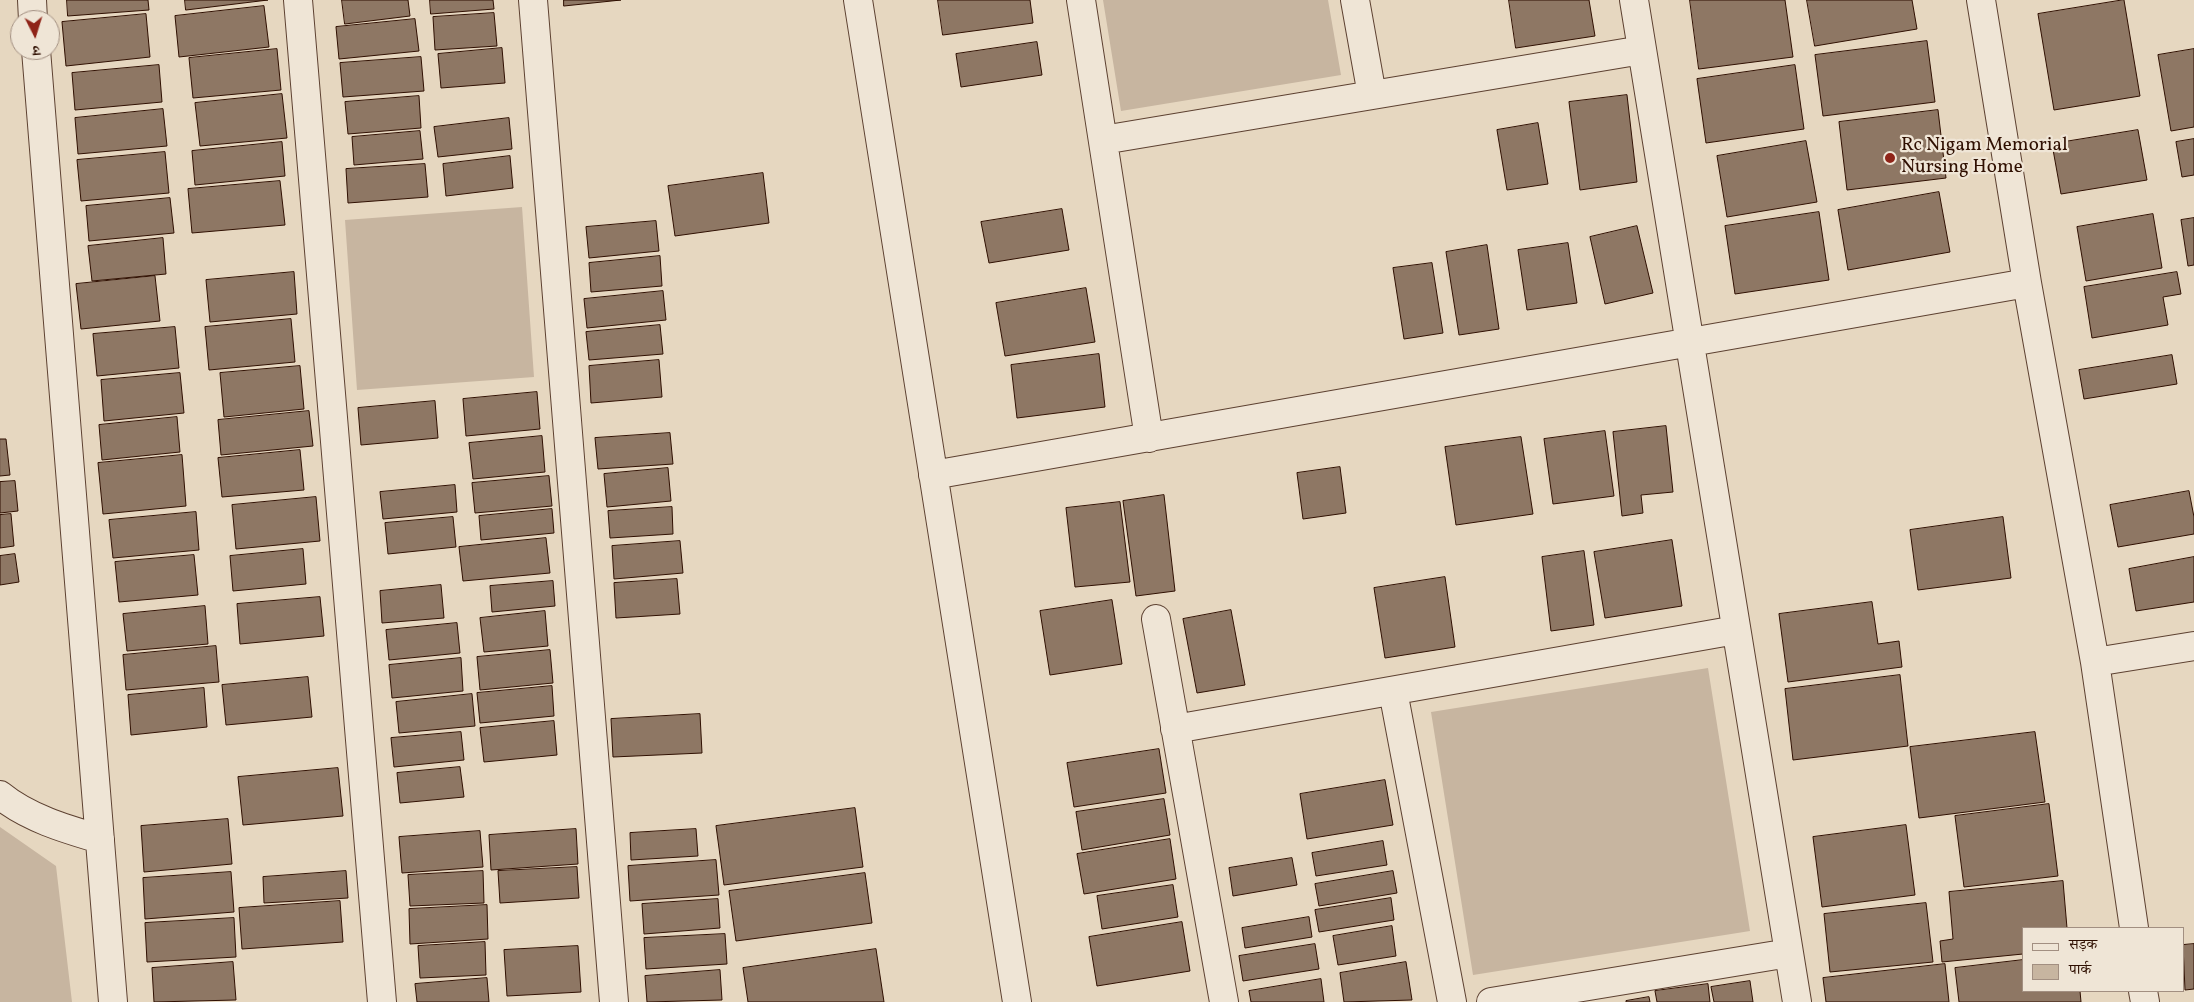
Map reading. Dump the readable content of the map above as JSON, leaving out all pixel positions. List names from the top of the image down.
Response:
{
  "places": ["Rc Nigam Memorial Nursing Home"],
  "legend": ["सड़क", "पार्क"],
  "north": "bottom"
}
